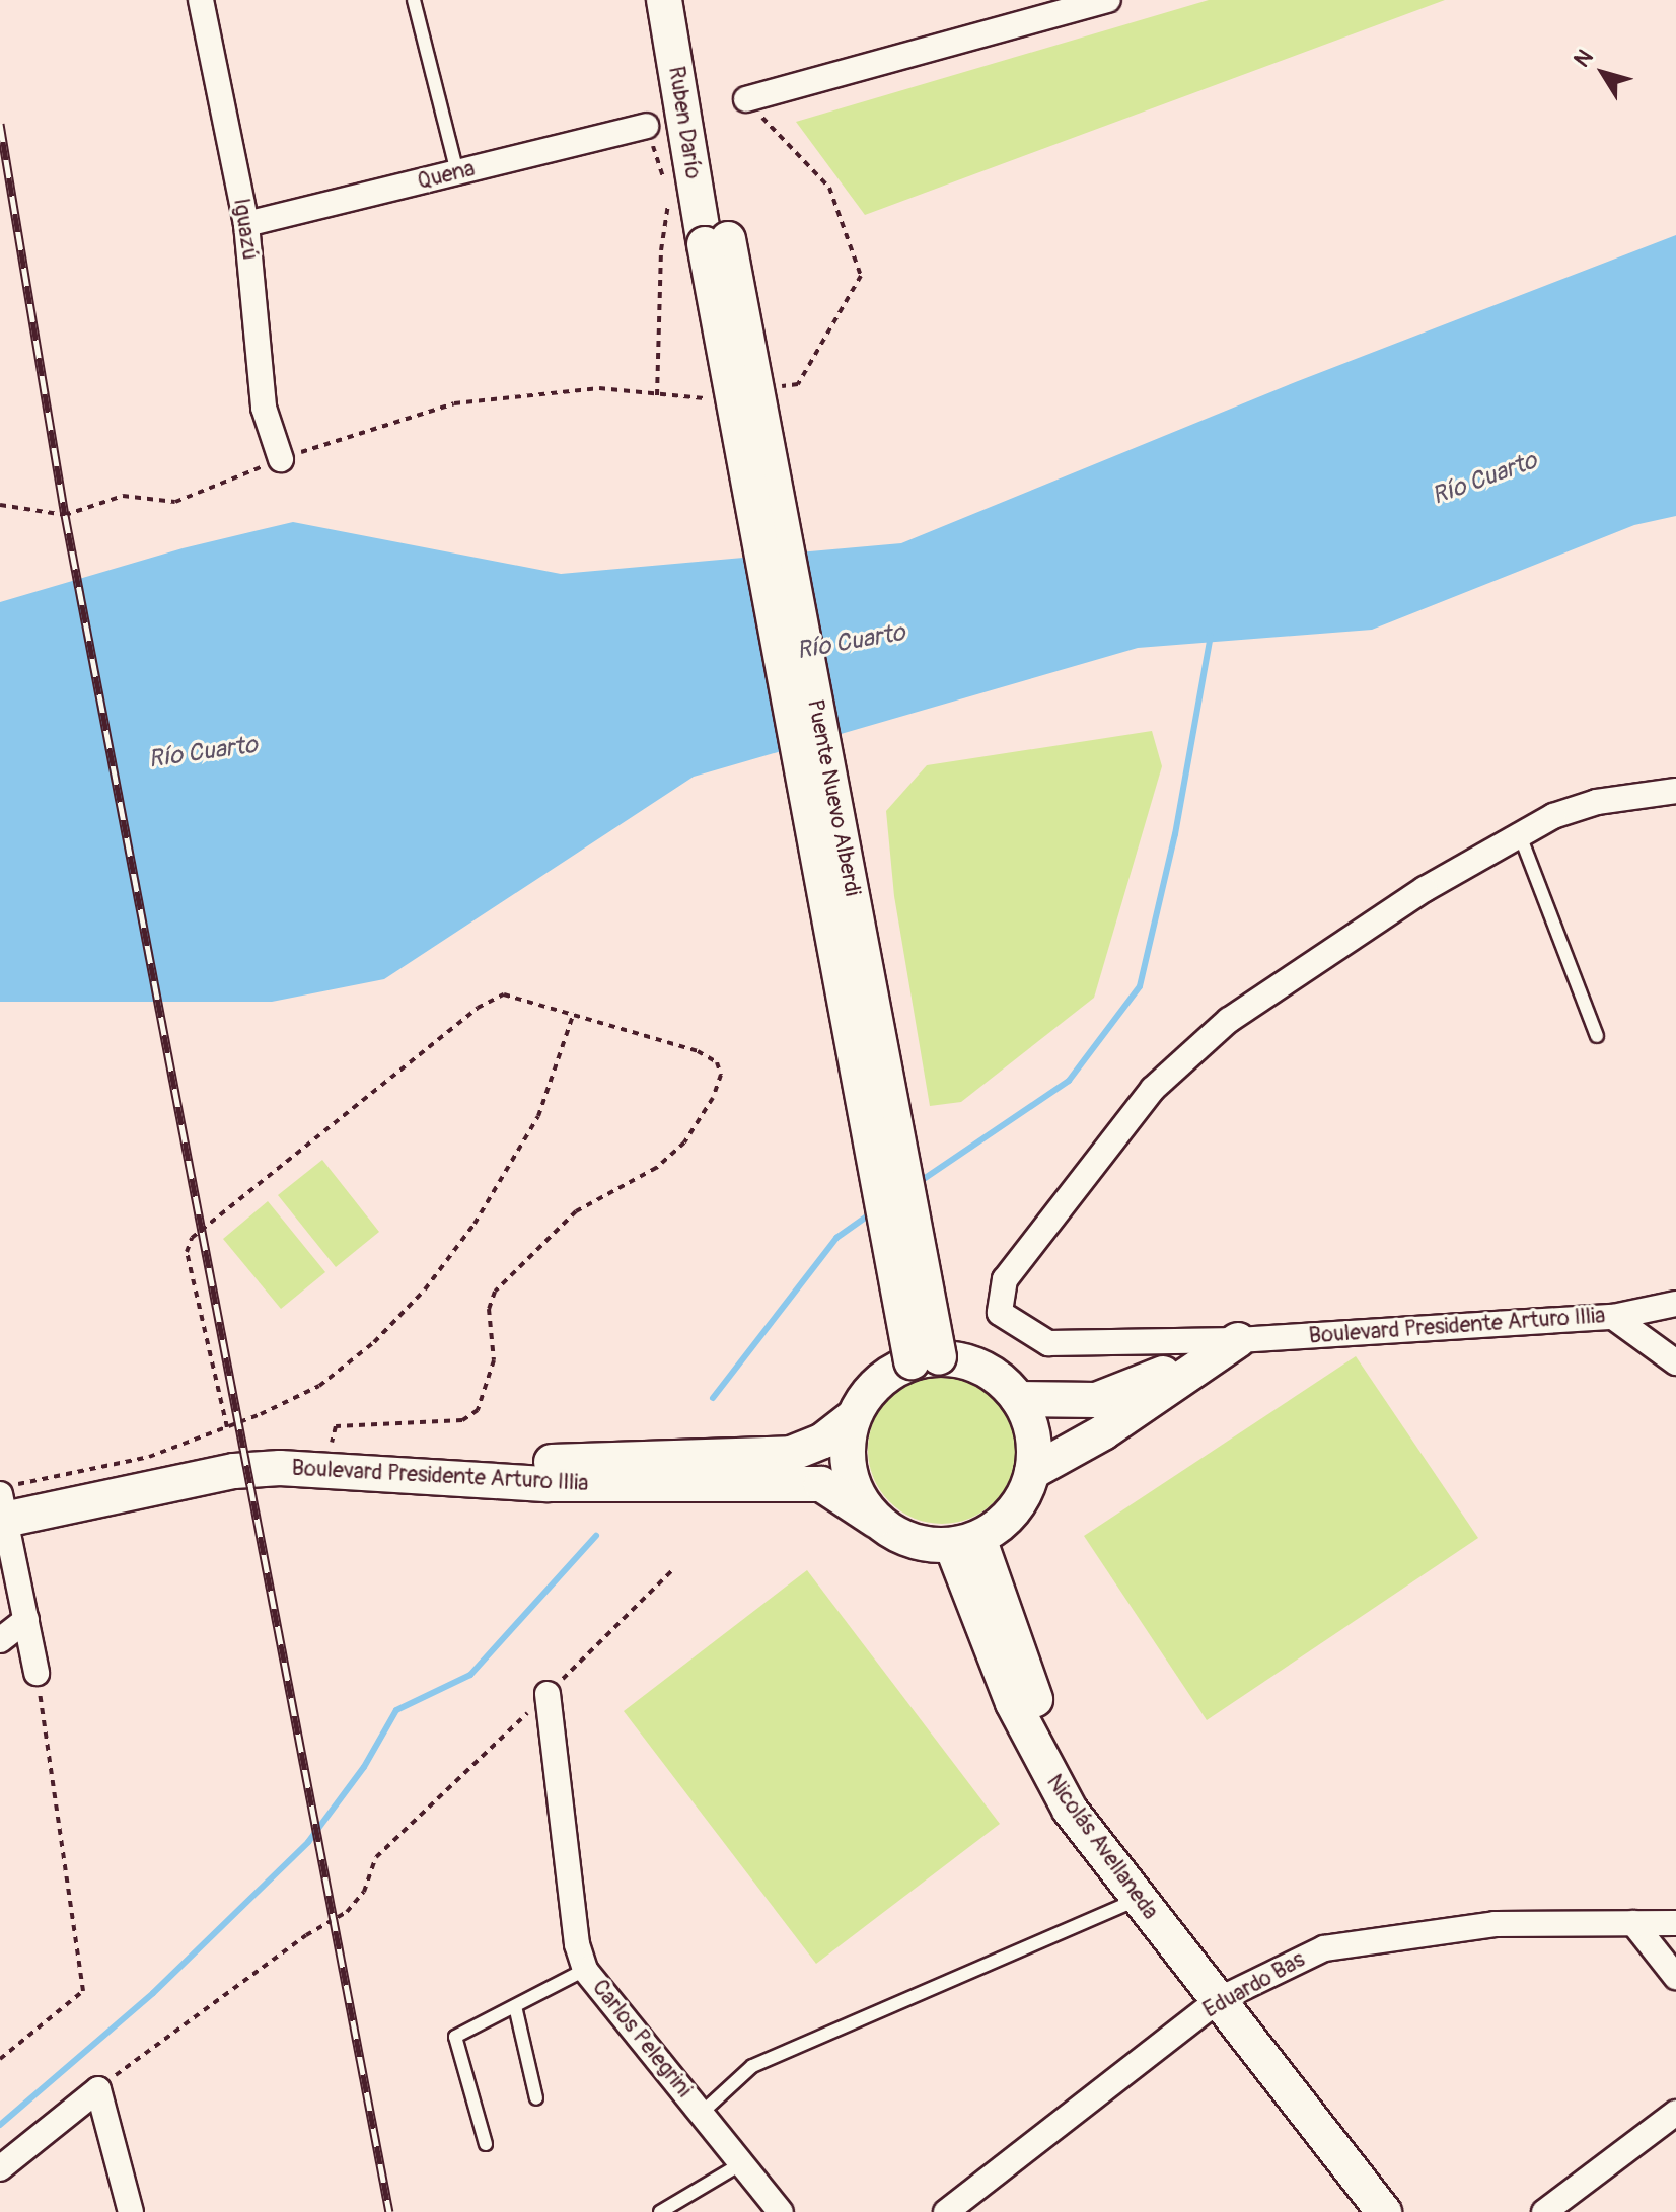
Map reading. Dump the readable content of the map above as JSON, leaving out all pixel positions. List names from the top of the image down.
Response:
{
  "streets": {
    "main road": [
      "Ruben Darío",
      "Puente Nuevo Alberdi",
      "Boulevard Presidente Arturo Illia",
      "Nicolás Avellaneda"
    ],
    "street": [
      "Quena",
      "Iguazú",
      "Eduardo Bas",
      "Carlos Pelegrini"
    ]
  },
  "crossings": [
    ["Ruben Darío", "Puente Nuevo Alberdi"],
    ["Quena", "Iguazú"],
    ["Puente Nuevo Alberdi", "Boulevard Presidente Arturo Illia"],
    ["Puente Nuevo Alberdi", "Nicolás Avellaneda"],
    ["Boulevard Presidente Arturo Illia", "Nicolás Avellaneda"],
    ["Nicolás Avellaneda", "Eduardo Bas"]
  ],
  "water": ["Río Cuarto"],
  "north": "top left"
}
